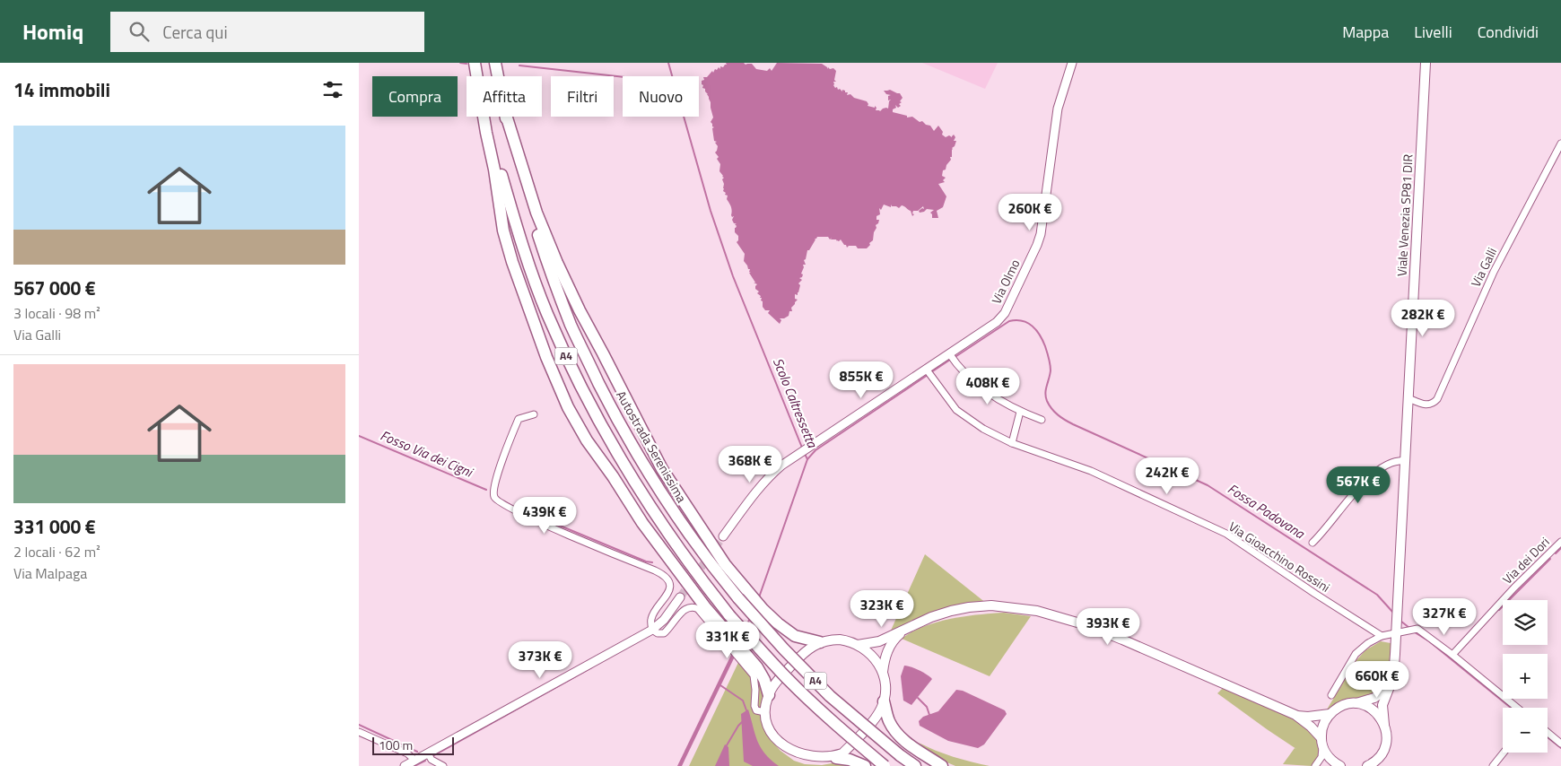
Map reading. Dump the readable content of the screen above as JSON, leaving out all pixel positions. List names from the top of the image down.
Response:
{
  "streets": {
    "highway": ["A4", "Autostrada Serenissima"],
    "main road": ["Viale Venezia SP81 DIR"],
    "street": [
      "Via Galli",
      "Via Olmo",
      "Via Gioacchino Rossini",
      "Via dei Dori"
    ]
  },
  "crossings": [
    ["Viale Venezia SP81 DIR", "Via Galli"],
    ["Via Olmo", "Via Gioacchino Rossini"]
  ],
  "water": ["Scolo Caltressetta", "Fosso Via dei Cigni", "Fossa Padovana"],
  "scale_bar": "100 m",
  "page": {
    "header": "Homiq",
    "search": "Cerca qui",
    "nav": ["Mappa", "Livelli", "Condividi"],
    "heading": "14 immobili",
    "chip": [
      "Compra",
      "Affitta",
      "Filtri",
      "Nuovo"
    ],
    "list": [
      {
        "name": "567 000 €",
        "note": "3 locali · 98 m² · Via Galli"
      },
      {
        "name": "331 000 €",
        "note": "2 locali · 62 m² · Via Malpaga"
      }
    ],
    "price": [
      "260K €",
      "282K €",
      "855K €",
      "408K €",
      "368K €",
      "242K €",
      "567K €",
      "439K €",
      "323K €",
      "327K €",
      "393K €",
      "331K €",
      "373K €",
      "660K €"
    ],
    "map_buttons": ["+", "−"],
    "scale": "100 m"
  }
}
